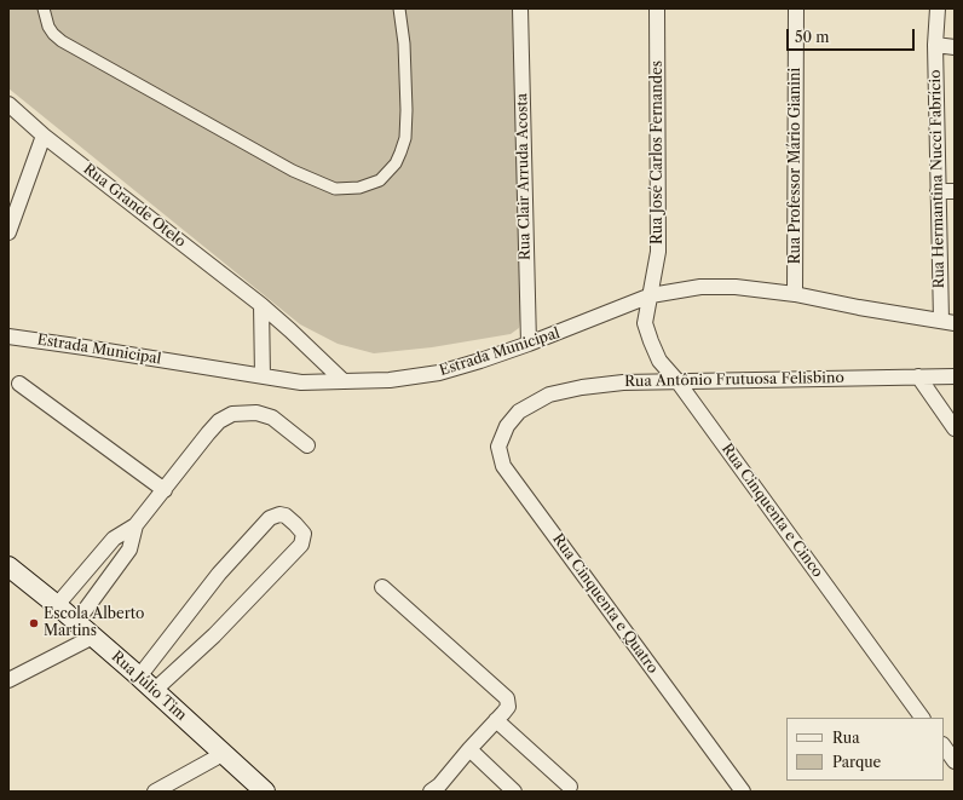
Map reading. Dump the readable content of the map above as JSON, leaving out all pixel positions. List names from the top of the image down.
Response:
{
  "streets": {
    "main road": ["Rua Júlio Tim"],
    "street": [
      "Rua José Carlos Fernandes",
      "Rua Professor Mário Gianini",
      "Rua Clair Arruda Acosta",
      "Rua Hermantina Nucci Fabrício",
      "Rua Grande Otelo",
      "Estrada Municipal",
      "Rua Antônio Frutuosa Felisbino",
      "Rua Cinquenta e Cinco",
      "Rua Cinquenta e Quatro"
    ]
  },
  "crossings": [
    ["Rua José Carlos Fernandes", "Estrada Municipal"],
    ["Rua José Carlos Fernandes", "Rua Cinquenta e Cinco"],
    ["Rua Professor Mário Gianini", "Estrada Municipal"],
    ["Rua Clair Arruda Acosta", "Estrada Municipal"],
    ["Rua Hermantina Nucci Fabrício", "Estrada Municipal"],
    ["Rua Grande Otelo", "Estrada Municipal"],
    ["Estrada Municipal", "Rua Cinquenta e Cinco"],
    ["Rua Antônio Frutuosa Felisbino", "Rua Cinquenta e Cinco"],
    ["Rua Antônio Frutuosa Felisbino", "Rua Cinquenta e Quatro"]
  ],
  "places": ["Escola Alberto Martins"],
  "legend": ["Rua", "Parque"],
  "scale_bar": "50 m"
}
